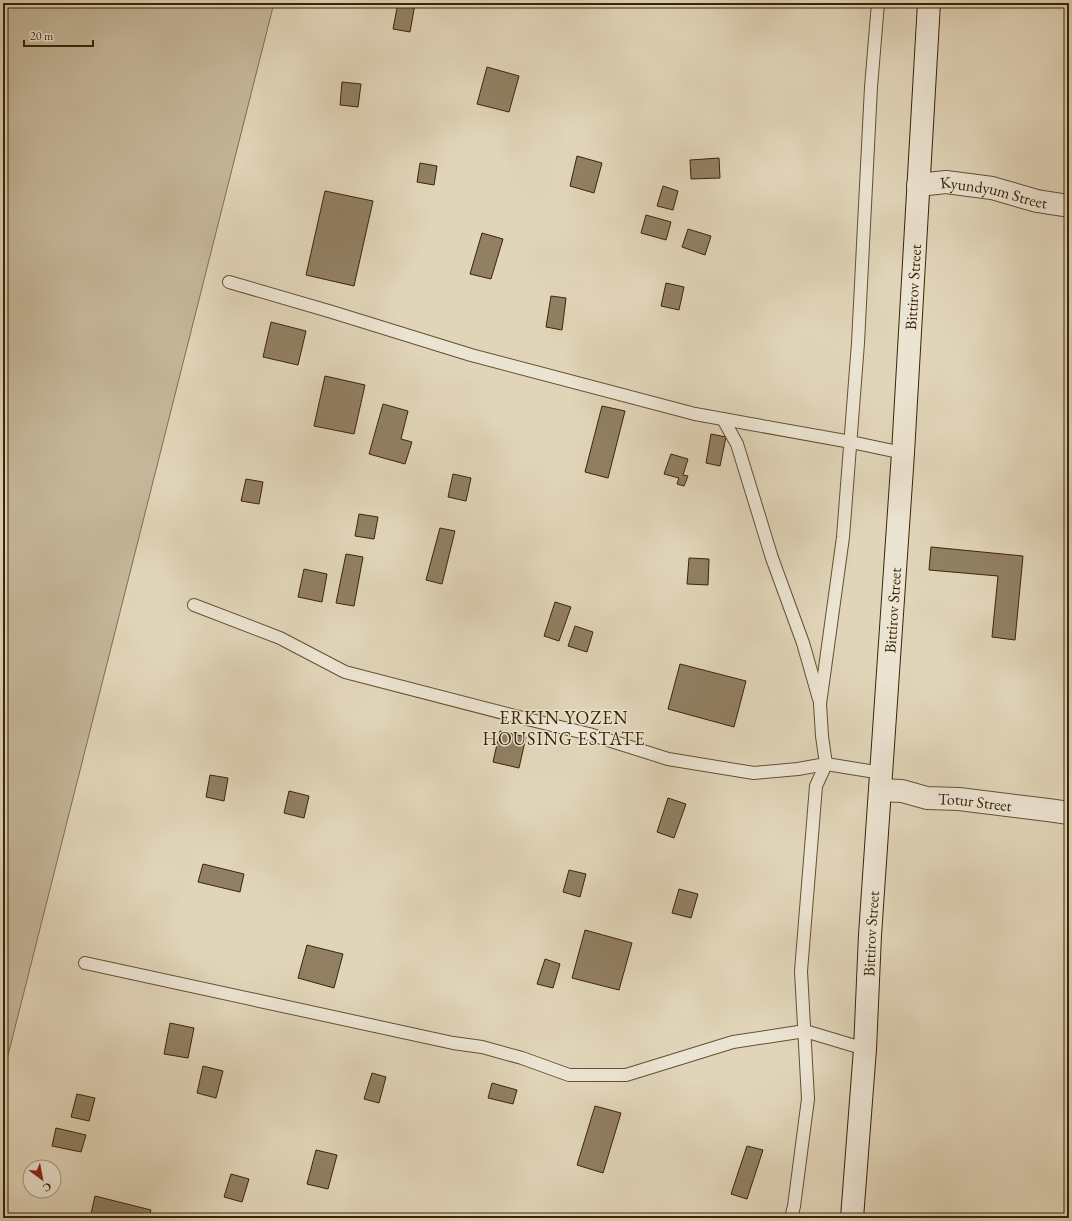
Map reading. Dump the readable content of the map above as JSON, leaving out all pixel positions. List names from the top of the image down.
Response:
{
  "streets": {
    "street": ["Kyundyum Street", "Bittirov Street", "Totur Street"]
  },
  "crossings": [
    ["Kyundyum Street", "Bittirov Street"],
    ["Bittirov Street", "Totur Street"]
  ],
  "districts": ["ERKIN YOZEN HOUSING ESTATE"],
  "scale_bar": "20 m",
  "north": "bottom right"
}
